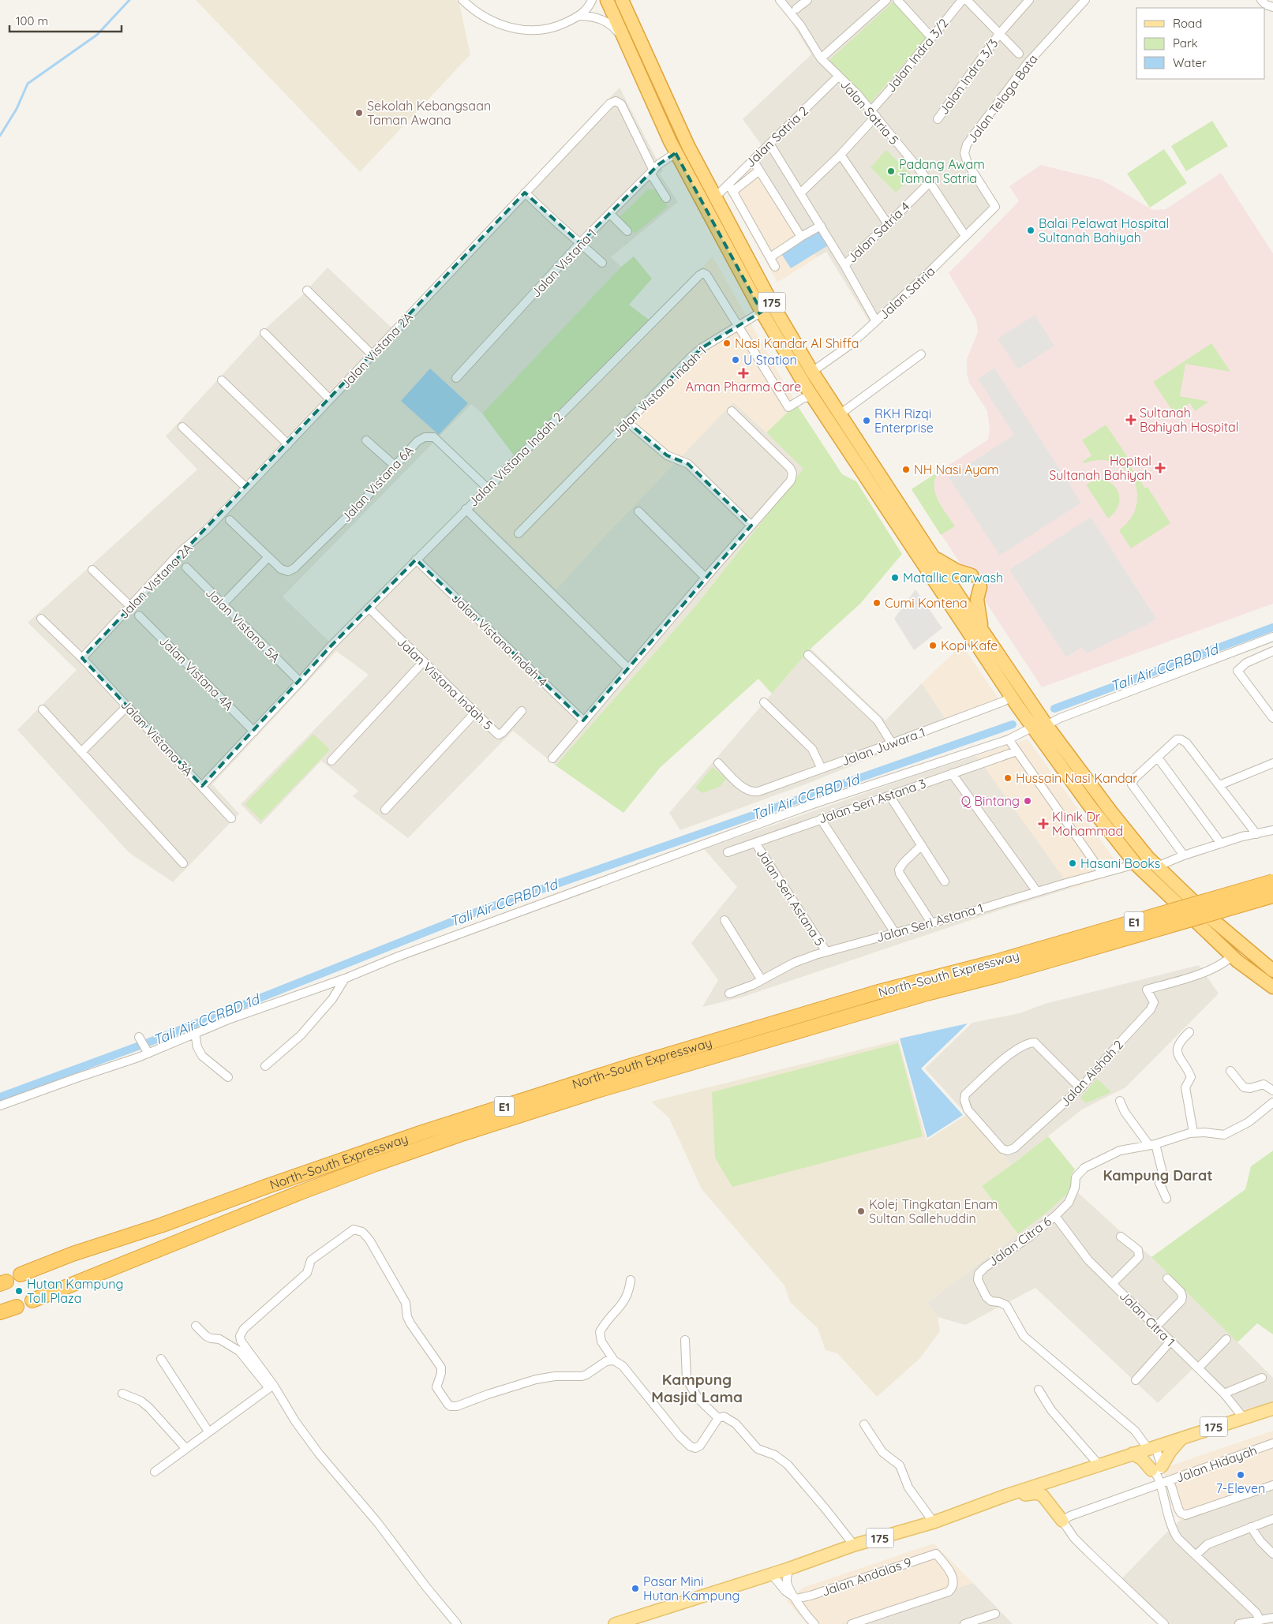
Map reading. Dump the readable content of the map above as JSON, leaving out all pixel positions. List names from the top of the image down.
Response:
{
  "streets": {
    "highway": ["175", "E1", "North–South Expressway"],
    "street": [
      "Jalan Indra 3/2",
      "Jalan Indra 3/3",
      "Jalan Telaga Bata",
      "Jalan Satria 5",
      "Jalan Satria 2",
      "Jalan Satria 4",
      "Jalan Vistana 1",
      "Jalan Satria",
      "Jalan Vistana 2A",
      "Jalan Vistana Indah 1",
      "Jalan Vistana Indah 2",
      "Jalan Vistana 6A",
      "Jalan Vistana 5A",
      "Jalan Vistana Indah 4",
      "Jalan Vistana 4A",
      "Jalan Vistana Indah 5",
      "Jalan Vistana 3A",
      "Jalan Juwara 1",
      "Jalan Seri Astana 3",
      "Jalan Seri Astana 5",
      "Jalan Seri Astana 1",
      "Jalan Aishah 2",
      "Jalan Citra 6",
      "Jalan Citra 1",
      "Jalan Hidayah",
      "Jalan Andalas 9"
    ]
  },
  "crossings": [
    ["Jalan Indra 3/2", "Jalan Satria 5"],
    ["Jalan Telaga Bata", "Jalan Satria"],
    ["Jalan Satria 5", "Jalan Satria 2"],
    ["Jalan Satria 5", "Jalan Satria 4"],
    ["Jalan Satria 5", "Jalan Satria"],
    ["Jalan Satria 2", "175"],
    ["Jalan Vistana 1", "175"],
    ["Jalan Vistana 1", "Jalan Vistana 2A"],
    ["Jalan Satria", "175"],
    ["175", "Jalan Vistana Indah 1"],
    ["175", "Jalan Juwara 1"],
    ["175", "Jalan Seri Astana 1"],
    ["175", "Jalan Aishah 2"],
    ["175", "Jalan Citra 6"],
    ["175", "Jalan Citra 1"],
    ["Jalan Vistana 2A", "Jalan Vistana 3A"],
    ["Jalan Vistana Indah 1", "Jalan Vistana Indah 2"],
    ["Jalan Vistana Indah 2", "Jalan Vistana 6A"],
    ["Jalan Vistana Indah 2", "Jalan Vistana 5A"],
    ["Jalan Vistana Indah 2", "Jalan Vistana Indah 4"],
    ["Jalan Vistana Indah 2", "Jalan Vistana 4A"],
    ["Jalan Vistana Indah 2", "Jalan Vistana Indah 5"],
    ["Jalan Vistana Indah 2", "Jalan Vistana 3A"],
    ["Jalan Seri Astana 3", "Jalan Seri Astana 5"],
    ["Jalan Seri Astana 5", "Jalan Seri Astana 1"],
    ["Jalan Citra 6", "Jalan Citra 1"]
  ],
  "districts": ["Kampung Darat", "Kampung Masjid Lama"],
  "water": ["Tali Air CCRBD 1d"],
  "places": {
    "other": [
      "Sekolah Kebangsaan Taman Awana",
      "Padang Awam Taman Satria",
      "Balai Pelawat Hospital Sultanah Bahiyah",
      "Nasi Kandar Al Shiffa",
      "U Station",
      "RKH Rizqi Enterprise",
      "NH Nasi Ayam",
      "Matallic Carwash",
      "Cumi Kontena",
      "Kopi Kafe",
      "Hussain Nasi Kandar",
      "Q Bintang",
      "Hasani Books",
      "Kolej Tingkatan Enam Sultan Sallehuddin",
      "Hutan Kampung Toll Plaza",
      "7-Eleven",
      "Pasar Mini Hutan Kampung"
    ],
    "health": [
      "Aman Pharma Care",
      "Sultanah Bahiyah Hospital",
      "Hopital Sultanah Bahiyah",
      "Klinik Dr Mohammad"
    ]
  },
  "legend": ["Road", "Park", "Water"],
  "scale_bar": "100 m"
}
